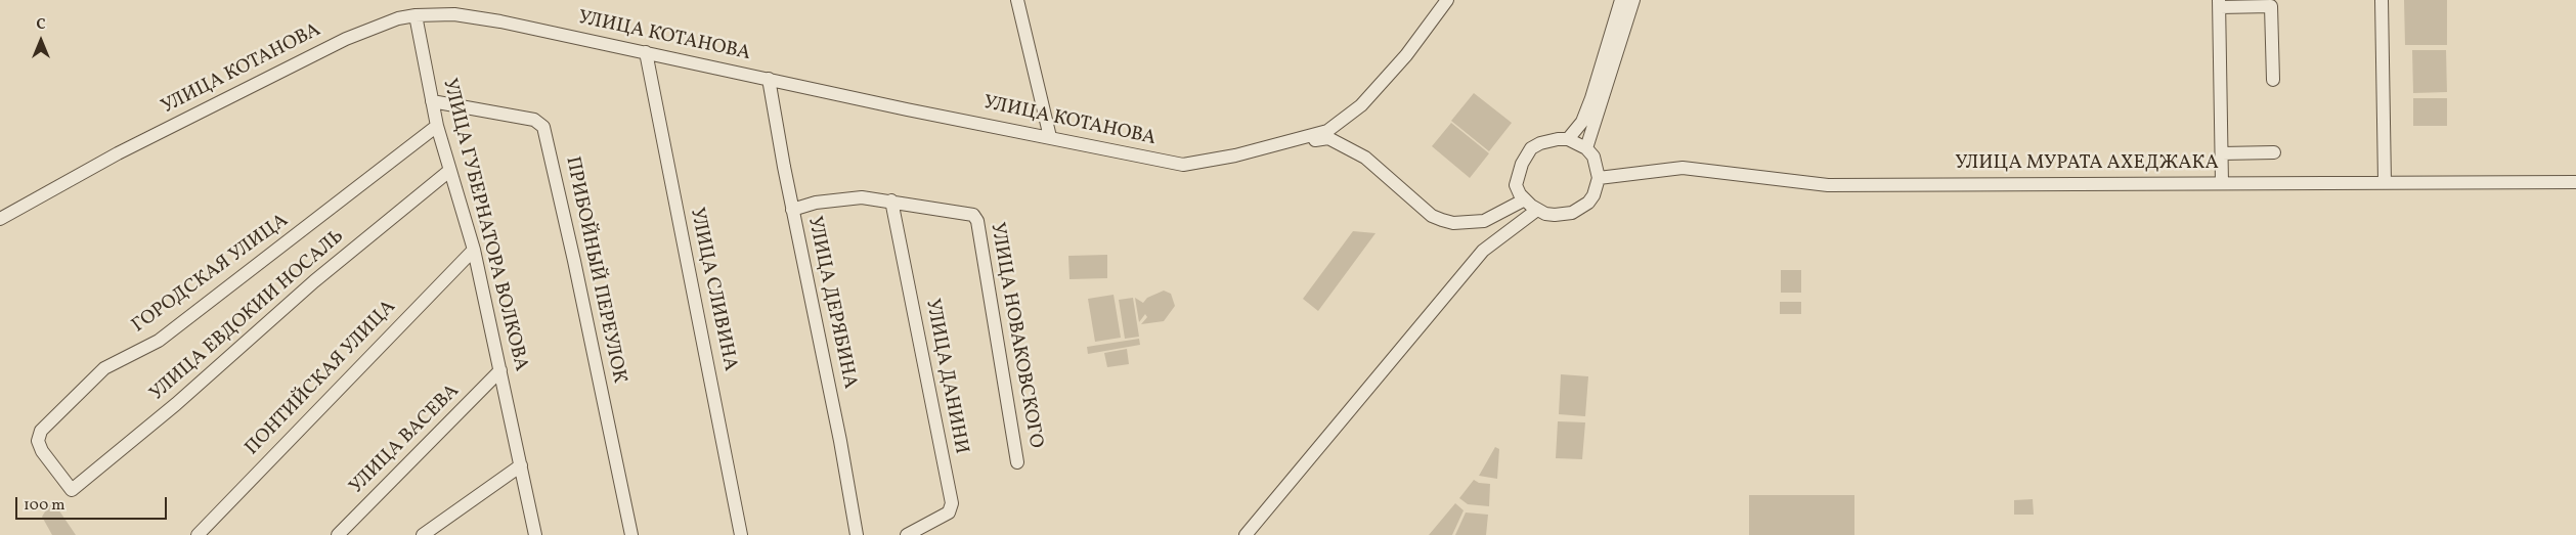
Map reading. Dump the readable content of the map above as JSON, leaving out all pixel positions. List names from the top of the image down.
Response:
{
  "streets": {
    "street": [
      "УЛИЦА КОТАНОВА",
      "УЛИЦА МУРАТА АХЕДЖАКА",
      "УЛИЦА ГУБЕРНАТОРА ВОЛКОВА",
      "ПРИБОЙНЫЙ ПЕРЕУЛОК",
      "ГОРОДСКАЯ УЛИЦА",
      "УЛИЦА СЛИВИНА",
      "УЛИЦА ДЕРЯБИНА",
      "УЛИЦА ЕВДОКИИ НОСАЛЬ",
      "УЛИЦА НОВАКОВСКОГО",
      "УЛИЦА ДАНИНИ",
      "ПОНТИЙСКАЯ УЛИЦА",
      "УЛИЦА ВАСЕВА"
    ]
  },
  "crossings": [
    ["УЛИЦА КОТАНОВА", "УЛИЦА ГУБЕРНАТОРА ВОЛКОВА"],
    ["УЛИЦА КОТАНОВА", "УЛИЦА СЛИВИНА"],
    ["УЛИЦА КОТАНОВА", "УЛИЦА ДЕРЯБИНА"],
    ["УЛИЦА ГУБЕРНАТОРА ВОЛКОВА", "ПРИБОЙНЫЙ ПЕРЕУЛОК"],
    ["УЛИЦА ГУБЕРНАТОРА ВОЛКОВА", "ГОРОДСКАЯ УЛИЦА"],
    ["УЛИЦА ГУБЕРНАТОРА ВОЛКОВА", "УЛИЦА ЕВДОКИИ НОСАЛЬ"],
    ["УЛИЦА ГУБЕРНАТОРА ВОЛКОВА", "ПОНТИЙСКАЯ УЛИЦА"],
    ["УЛИЦА ГУБЕРНАТОРА ВОЛКОВА", "УЛИЦА ВАСЕВА"],
    ["ГОРОДСКАЯ УЛИЦА", "УЛИЦА ЕВДОКИИ НОСАЛЬ"],
    ["УЛИЦА НОВАКОВСКОГО", "УЛИЦА ДАНИНИ"]
  ],
  "scale_bar": "100 m",
  "north": "top"
}
